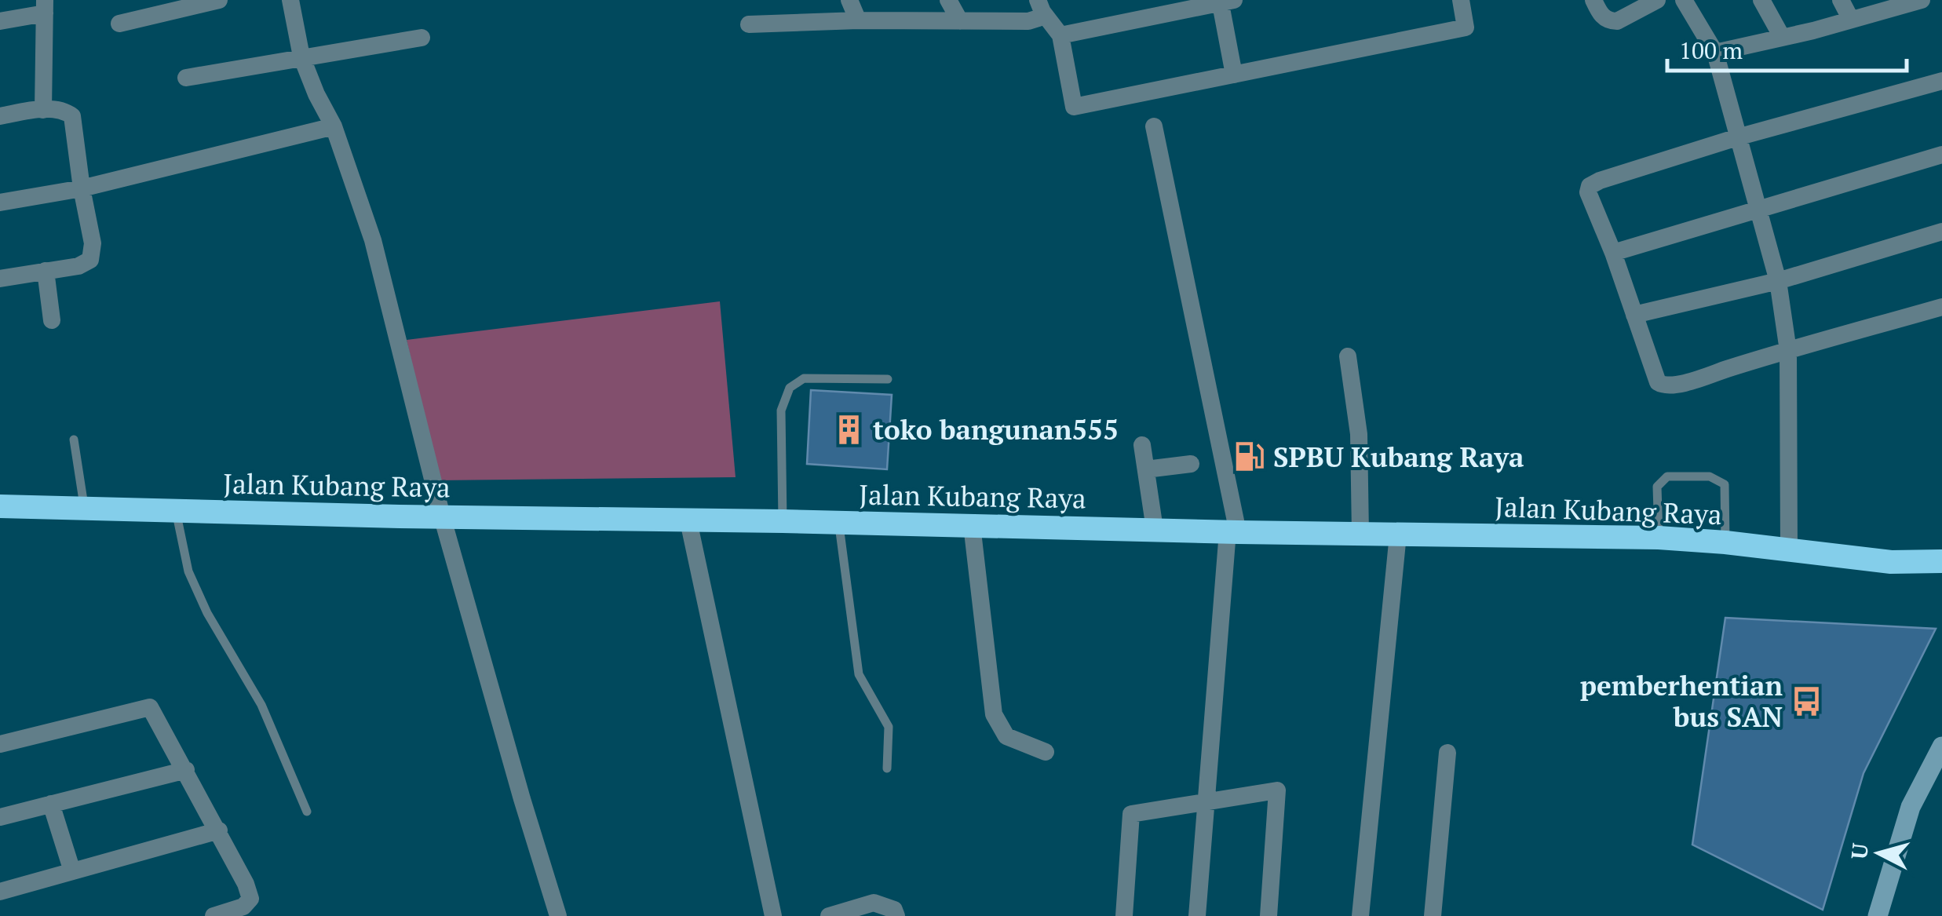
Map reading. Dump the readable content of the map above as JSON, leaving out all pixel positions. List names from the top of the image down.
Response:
{
  "streets": {
    "highway": ["Jalan Kubang Raya"]
  },
  "places": {
    "building": ["toko bangunan555"],
    "fuel station": ["SPBU Kubang Raya"],
    "bus stop": ["pemberhentian bus SAN"]
  },
  "scale_bar": "100 m",
  "north": "left"
}
